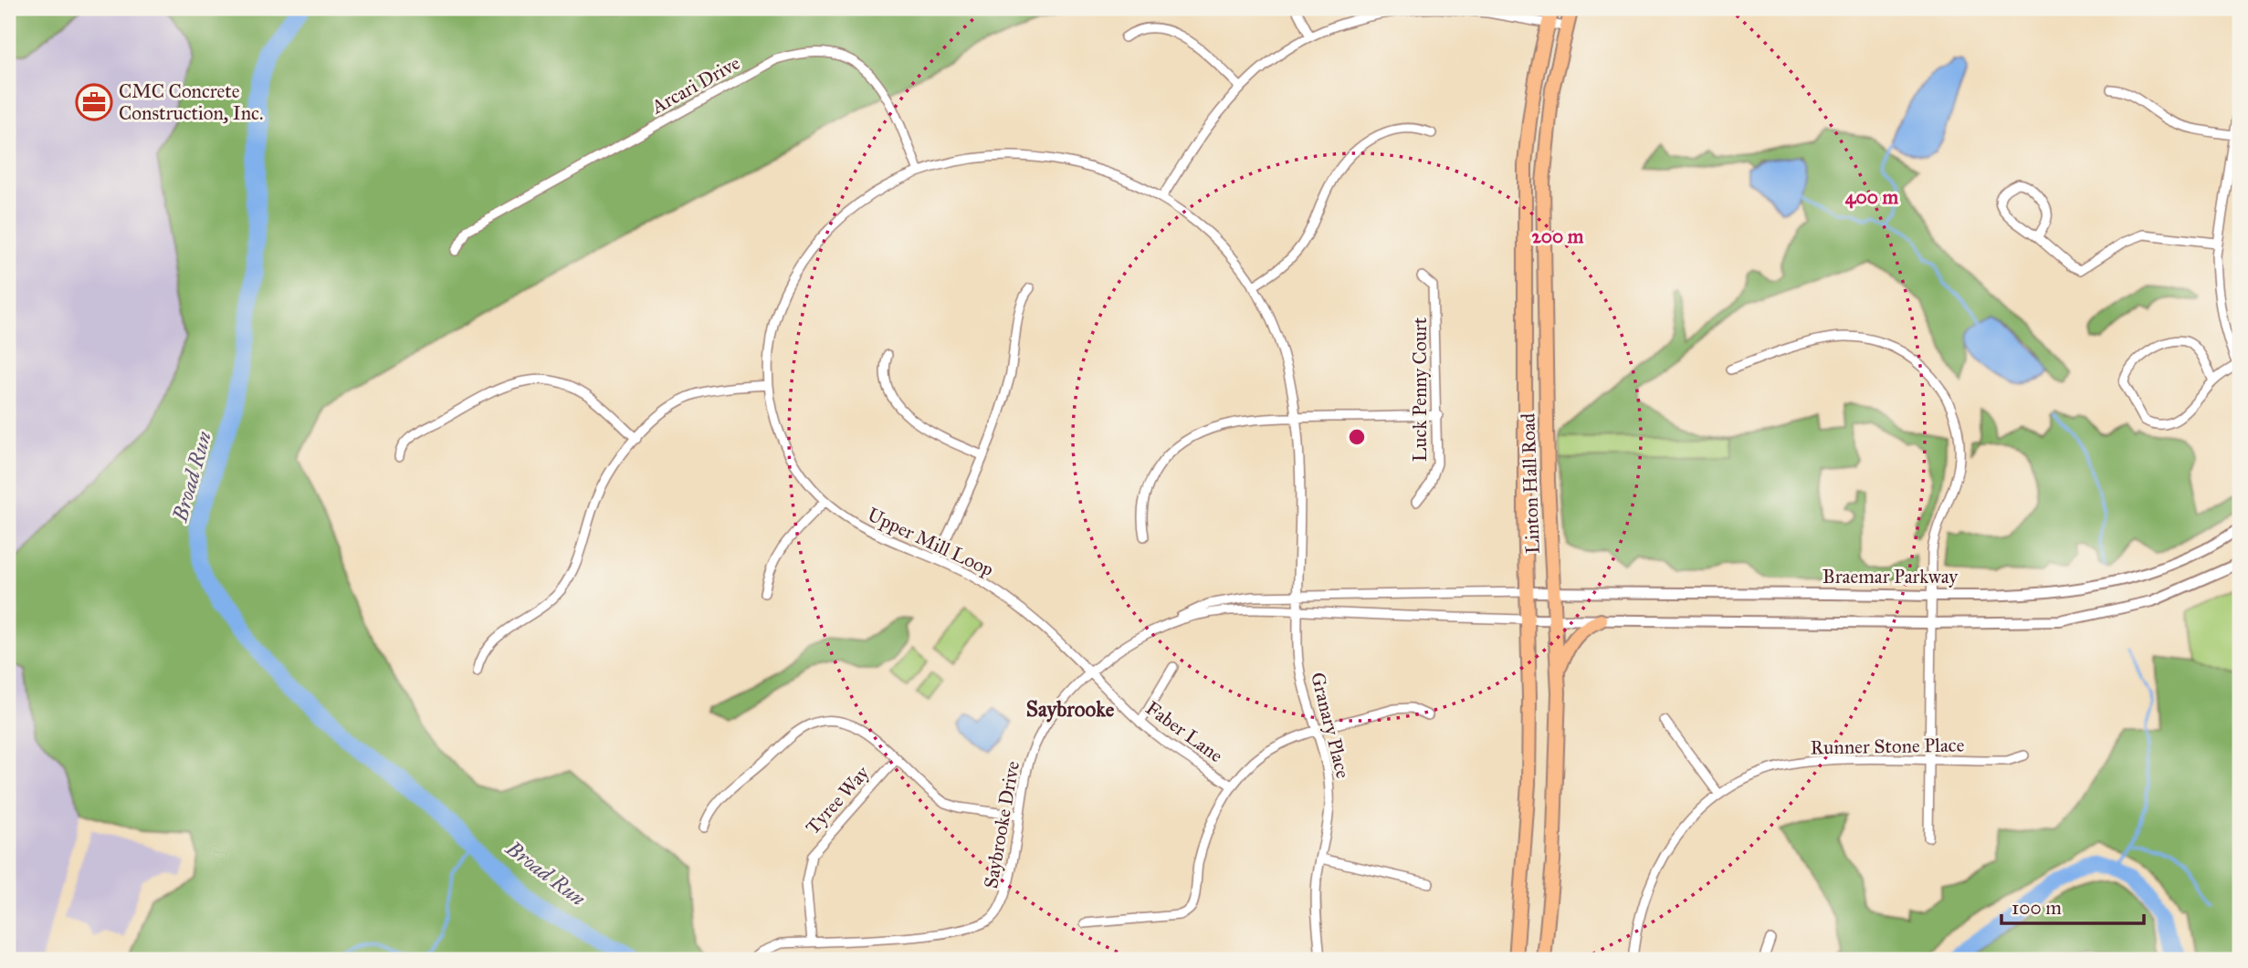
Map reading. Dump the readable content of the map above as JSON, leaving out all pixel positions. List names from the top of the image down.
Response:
{
  "streets": {
    "main road": ["Linton Hall Road"],
    "street": [
      "Arcari Drive",
      "Luck Penny Court",
      "Upper Mill Loop",
      "Braemar Parkway",
      "Granary Place",
      "Faber Lane",
      "Runner Stone Place",
      "Tyree Way",
      "Saybrooke Drive"
    ]
  },
  "crossings": [
    ["Arcari Drive", "Upper Mill Loop"],
    ["Linton Hall Road", "Braemar Parkway"],
    ["Linton Hall Road", "Saybrooke Drive"],
    ["Upper Mill Loop", "Granary Place"],
    ["Upper Mill Loop", "Faber Lane"],
    ["Upper Mill Loop", "Saybrooke Drive"],
    ["Braemar Parkway", "Saybrooke Drive"],
    ["Granary Place", "Saybrooke Drive"],
    ["Faber Lane", "Saybrooke Drive"],
    ["Tyree Way", "Saybrooke Drive"]
  ],
  "districts": ["Saybrooke"],
  "water": ["Broad Run"],
  "places": {
    "office": ["CMC Concrete Construction, Inc."]
  },
  "scale_bar": "100 m",
  "rings": ["400 m", "200 m"]
}
